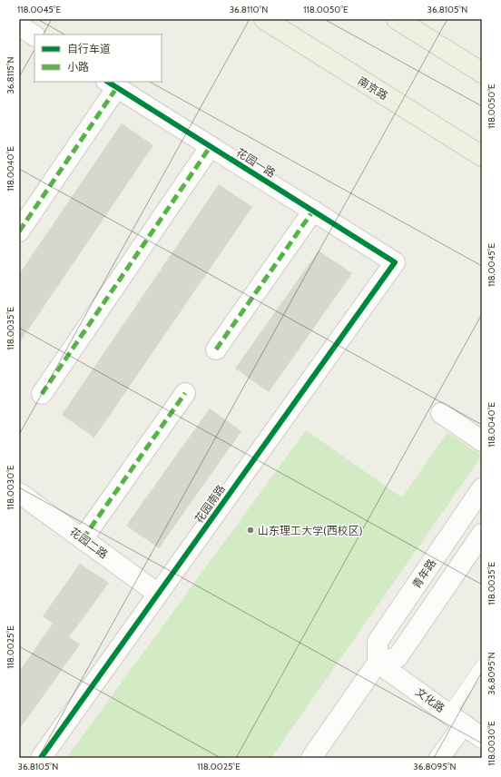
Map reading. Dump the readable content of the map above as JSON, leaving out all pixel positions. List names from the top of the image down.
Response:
{
  "streets": {
    "main road": ["南京路"],
    "street": [
      "花园一路",
      "花园南路",
      "花园二路",
      "青年路",
      "文化路"
    ]
  },
  "crossings": [
    ["花园一路", "花园南路"],
    ["花园南路", "花园二路"],
    ["青年路", "文化路"]
  ],
  "places": ["山东理工大学(西校区)"],
  "legend": ["自行车道", "小路"],
  "coordinates": [
    "118.0045°E",
    "36.8110°N",
    "118.0050°E",
    "36.8105°N",
    "36.8115°N",
    "118.0040°E",
    "118.0035°E",
    "118.0030°E",
    "118.0025°E",
    "36.8095°N"
  ]
}
